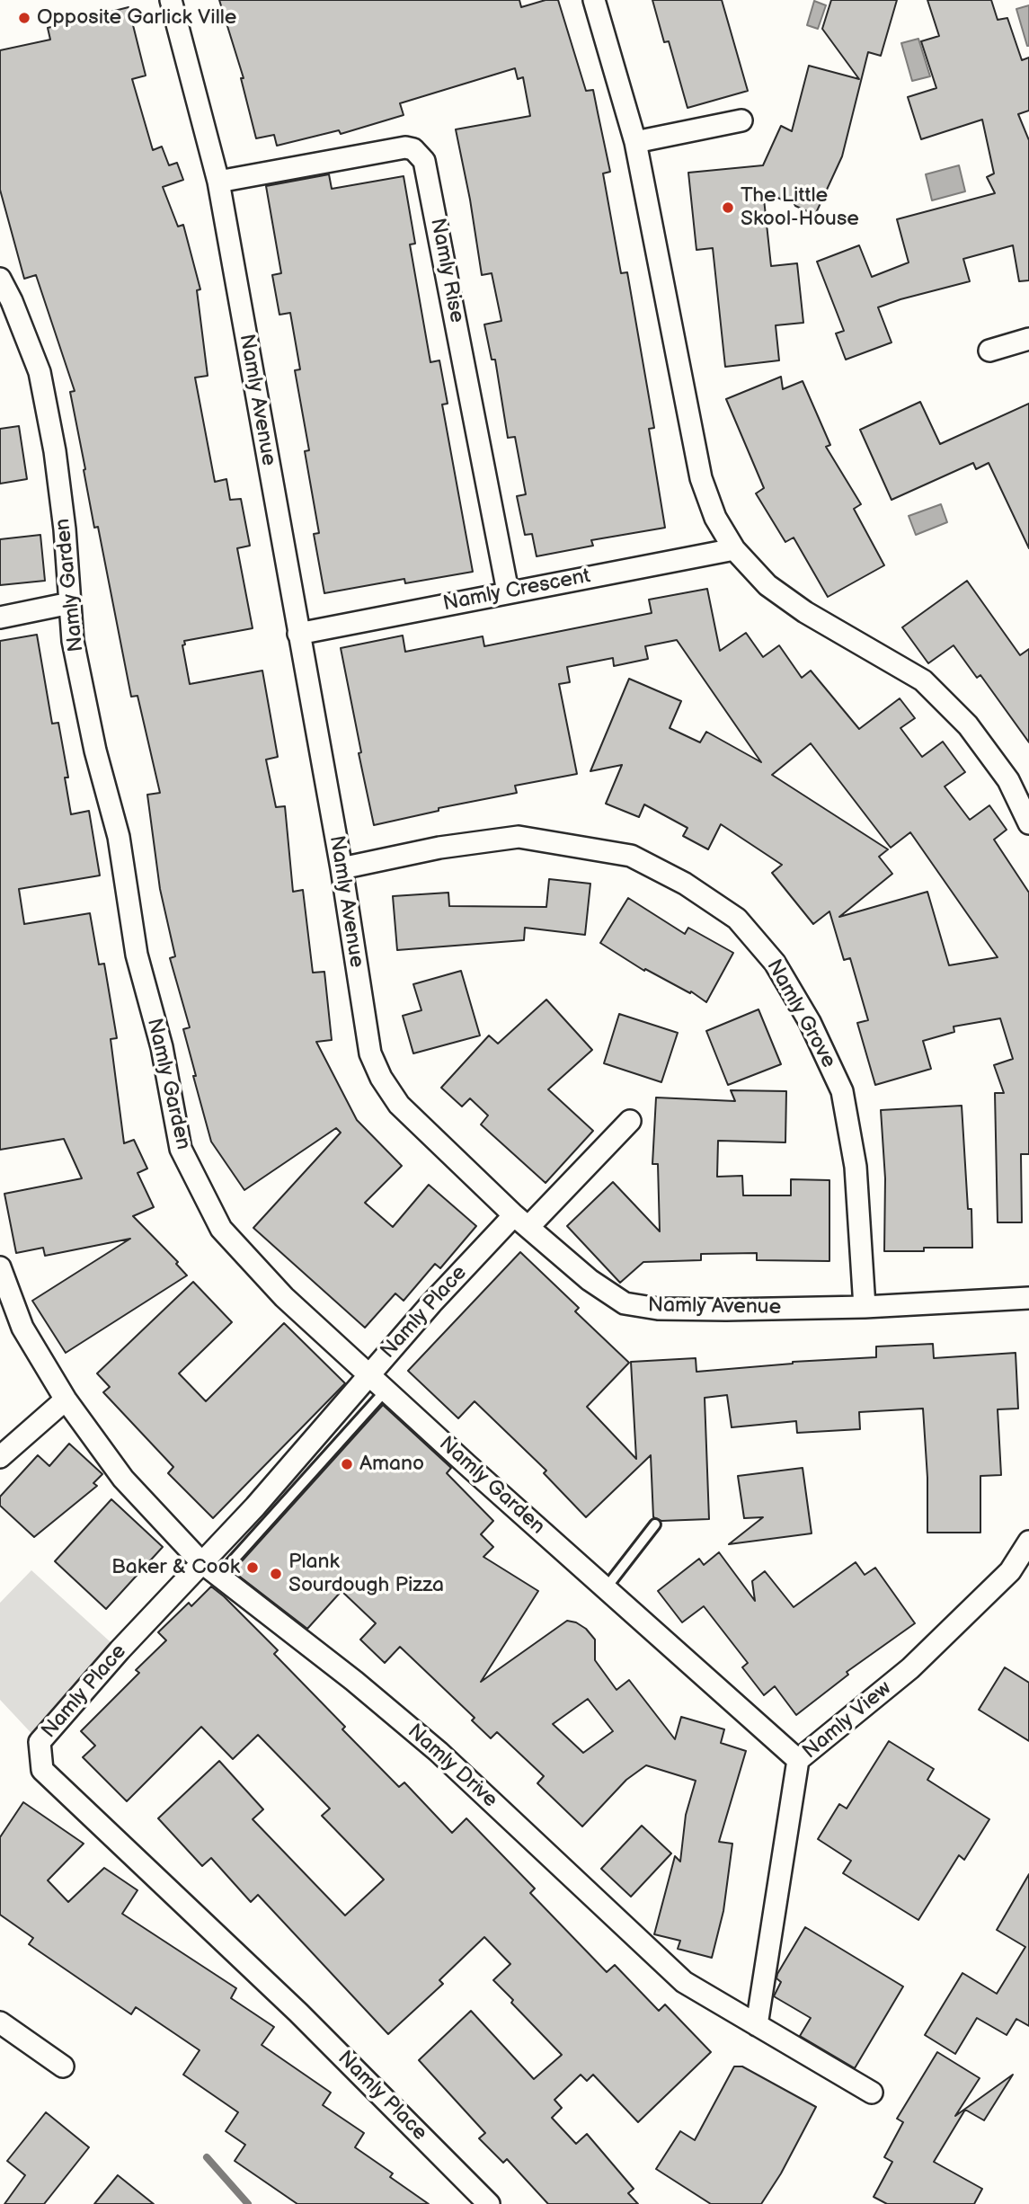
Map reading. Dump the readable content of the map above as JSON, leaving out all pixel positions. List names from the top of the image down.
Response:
{
  "streets": {
    "street": [
      "Namly Rise",
      "Namly Avenue",
      "Namly Garden",
      "Namly Crescent",
      "Namly Grove",
      "Namly Place",
      "Namly View",
      "Namly Drive"
    ]
  },
  "crossings": [
    ["Namly Rise", "Namly Avenue"],
    ["Namly Rise", "Namly Crescent"],
    ["Namly Avenue", "Namly Crescent"],
    ["Namly Avenue", "Namly Grove"],
    ["Namly Avenue", "Namly Place"],
    ["Namly Garden", "Namly Place"],
    ["Namly Garden", "Namly View"],
    ["Namly Place", "Namly Drive"],
    ["Namly View", "Namly Drive"]
  ],
  "places": [
    "Opposite Garlick Ville",
    "The Little Skool-House",
    "Amano",
    "Baker & Cook",
    "Plank Sourdough Pizza"
  ]
}
